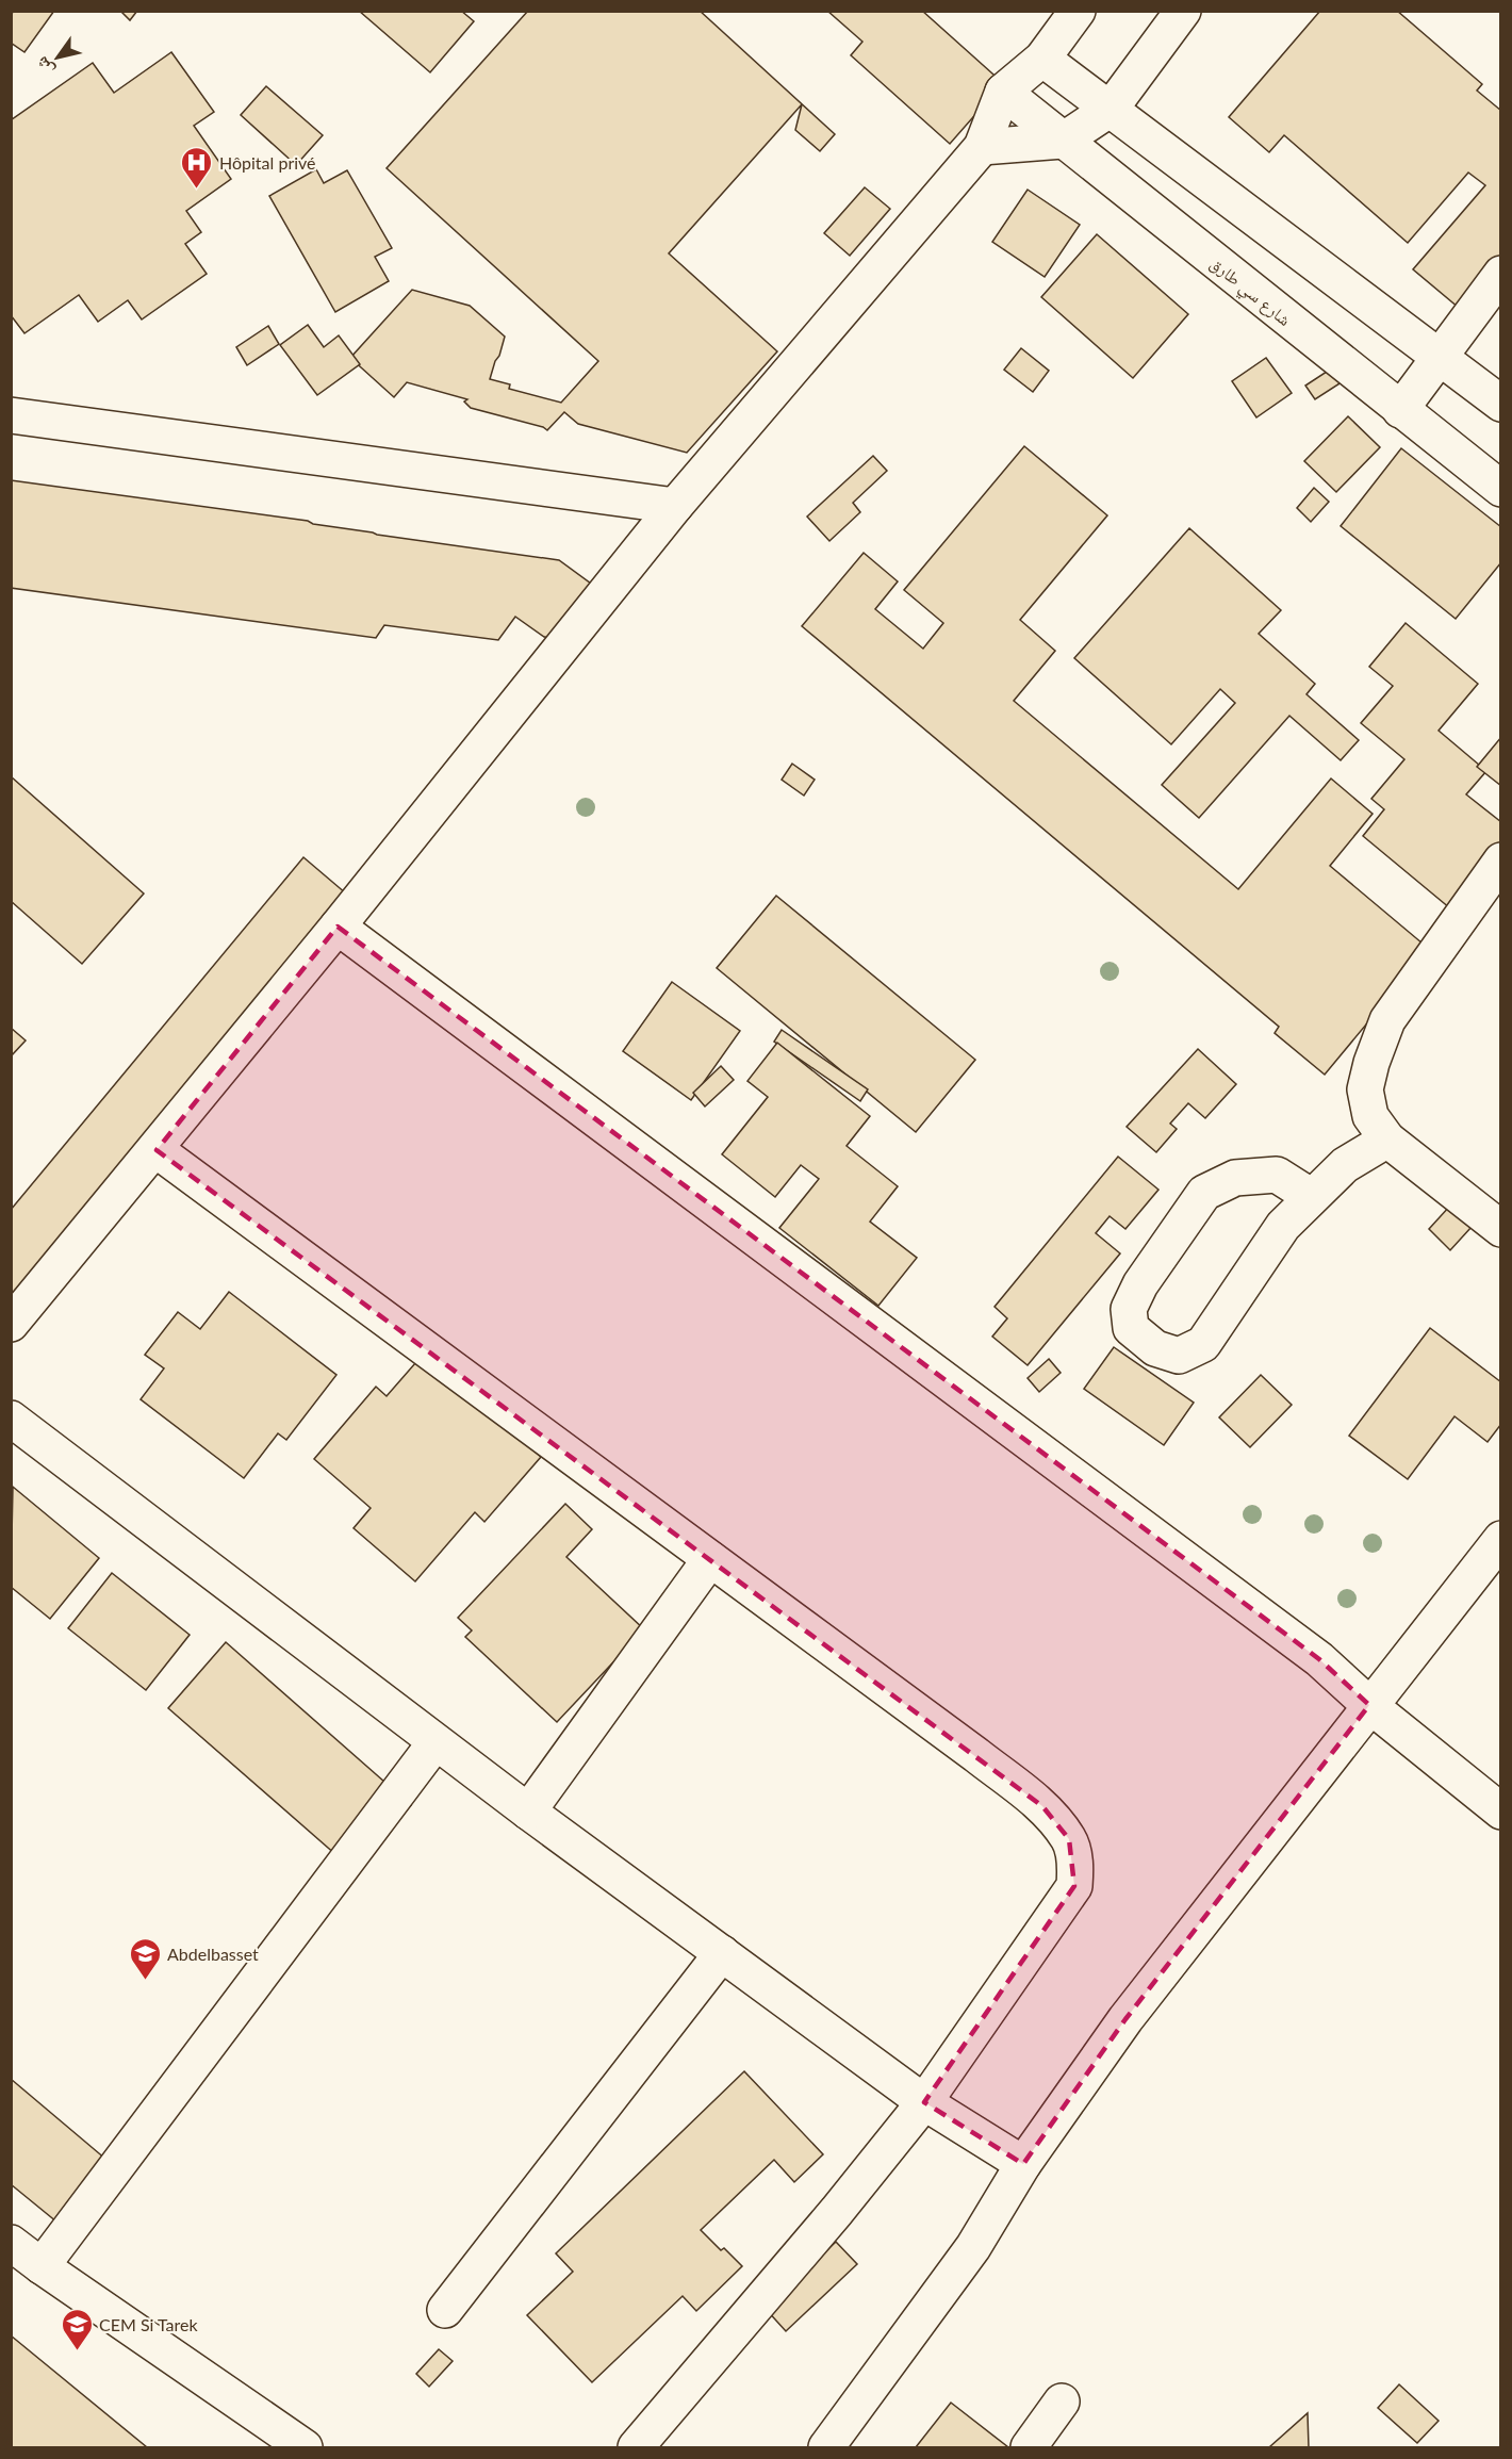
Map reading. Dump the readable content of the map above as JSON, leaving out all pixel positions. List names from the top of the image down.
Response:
{
  "streets": {
    "street": ["شارع سي طارق"]
  },
  "places": {
    "hospital": ["Hôpital privé"],
    "school or university": ["Abdelbasset", "CEM Si Tarek"]
  },
  "north": "bottom left"
}
